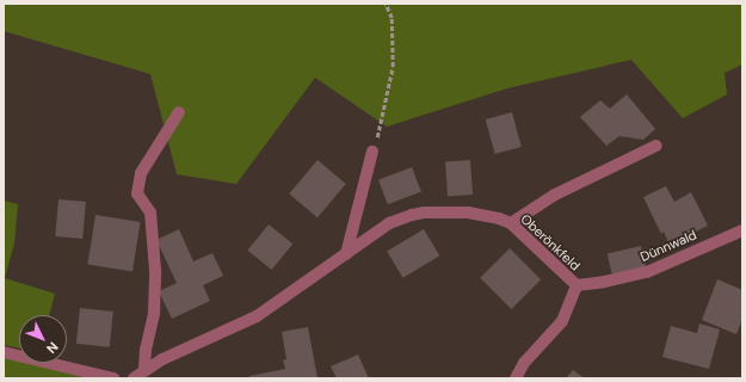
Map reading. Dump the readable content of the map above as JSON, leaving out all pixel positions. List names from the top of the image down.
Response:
{
  "streets": {
    "street": ["Oberönkfeld", "Dünnwald"]
  },
  "crossings": [
    ["Oberönkfeld", "Dünnwald"]
  ],
  "north": "bottom right"
}
